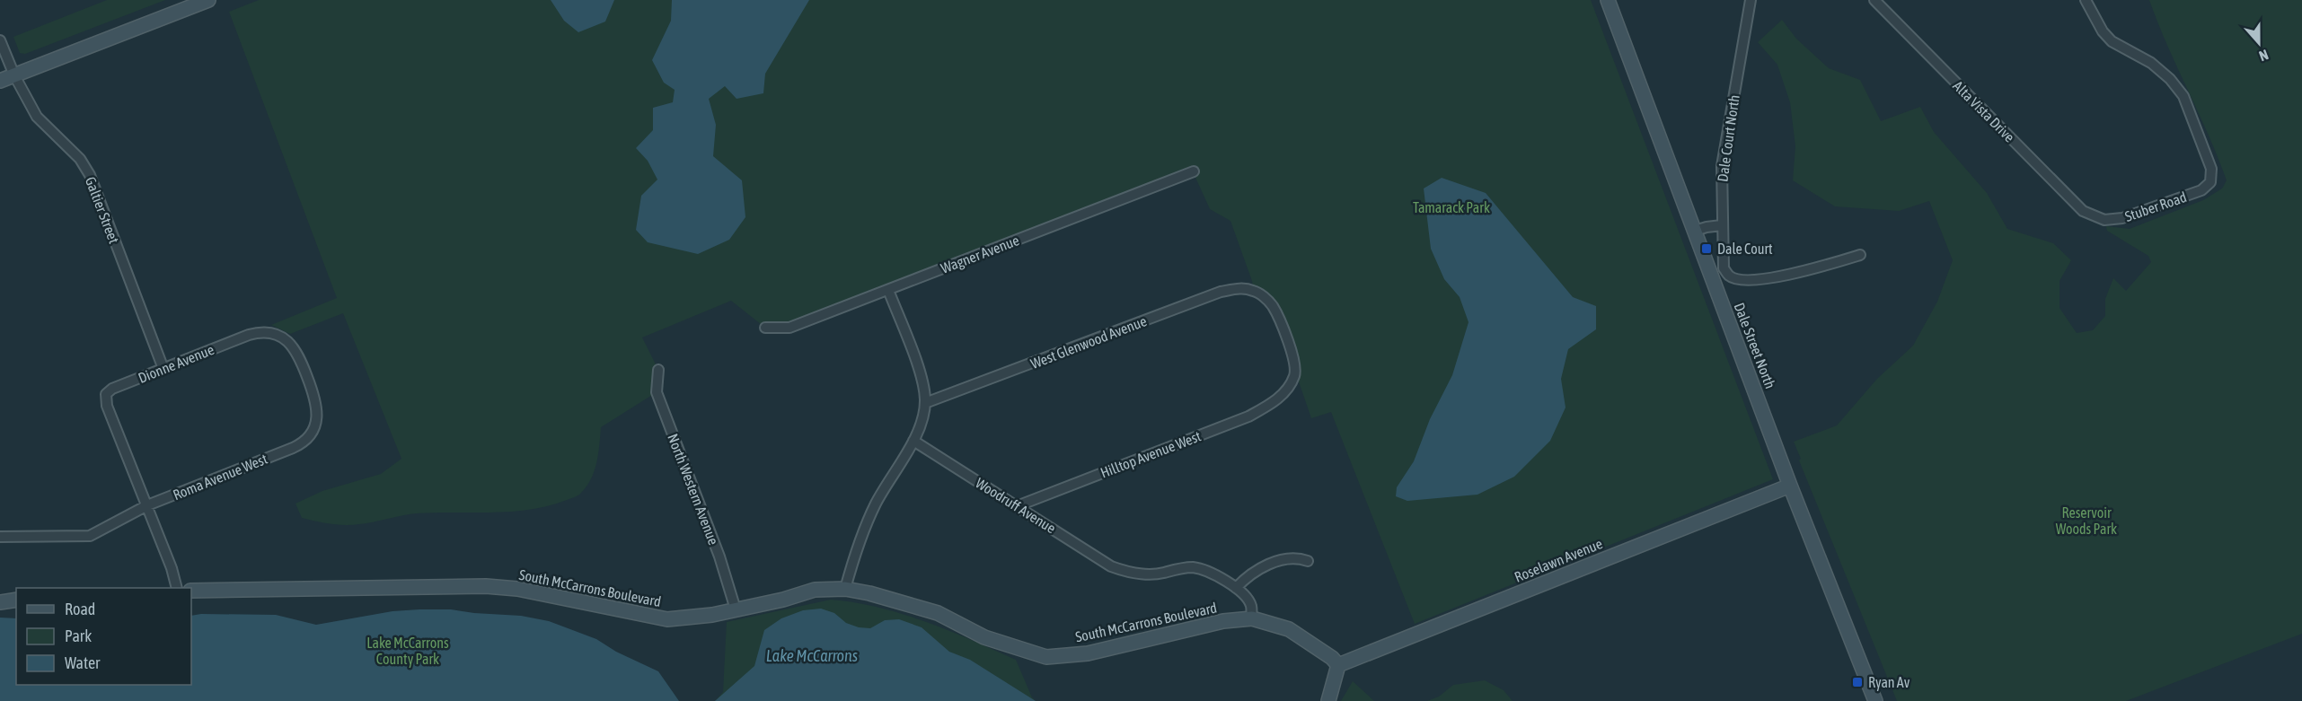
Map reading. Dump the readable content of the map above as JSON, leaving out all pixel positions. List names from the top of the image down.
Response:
{
  "streets": {
    "street": [
      "Alta Vista Drive",
      "Dale Court North",
      "Stuber Road",
      "Galtier Street",
      "Wagner Avenue",
      "West Glenwood Avenue",
      "Dale Street North",
      "Dionne Avenue",
      "Hilltop Avenue West",
      "Roma Avenue West",
      "North Western Avenue",
      "Woodruff Avenue",
      "Roselawn Avenue",
      "South McCarrons Boulevard"
    ]
  },
  "crossings": [
    ["Alta Vista Drive", "Stuber Road"],
    ["Galtier Street", "Dionne Avenue"],
    ["West Glenwood Avenue", "Hilltop Avenue West"],
    ["Dale Street North", "Roselawn Avenue"],
    ["Dionne Avenue", "Roma Avenue West"],
    ["Hilltop Avenue West", "Woodruff Avenue"],
    ["North Western Avenue", "South McCarrons Boulevard"],
    ["Woodruff Avenue", "South McCarrons Boulevard"],
    ["Roselawn Avenue", "South McCarrons Boulevard"]
  ],
  "water": ["Lake McCarrons"],
  "parks": ["Tamarack Park", "Reservoir Woods Park", "Lake McCarrons County Park"],
  "places": {
    "transit": ["Dale Court", "Ryan Av"]
  },
  "legend": ["Road", "Park", "Water"],
  "north": "bottom"
}
